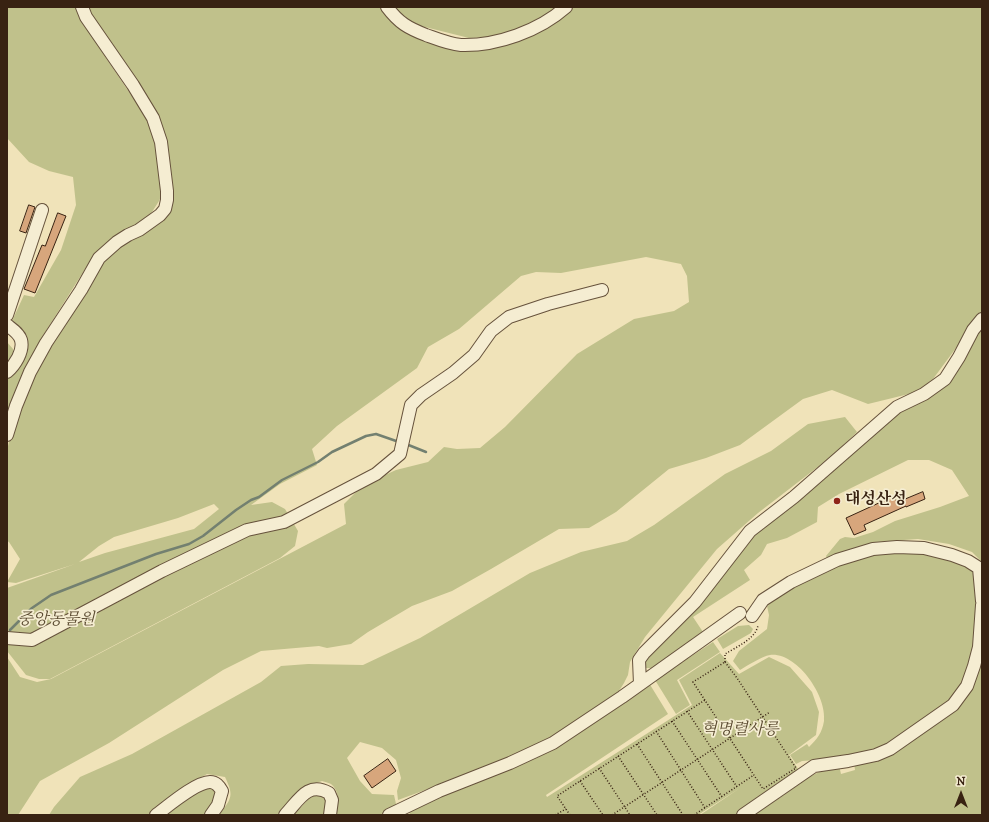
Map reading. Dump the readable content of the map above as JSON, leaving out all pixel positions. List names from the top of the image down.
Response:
{
  "parks": ["중앙동물원", "혁명렬사릉"],
  "places": ["대성산성"],
  "north": "top"
}
